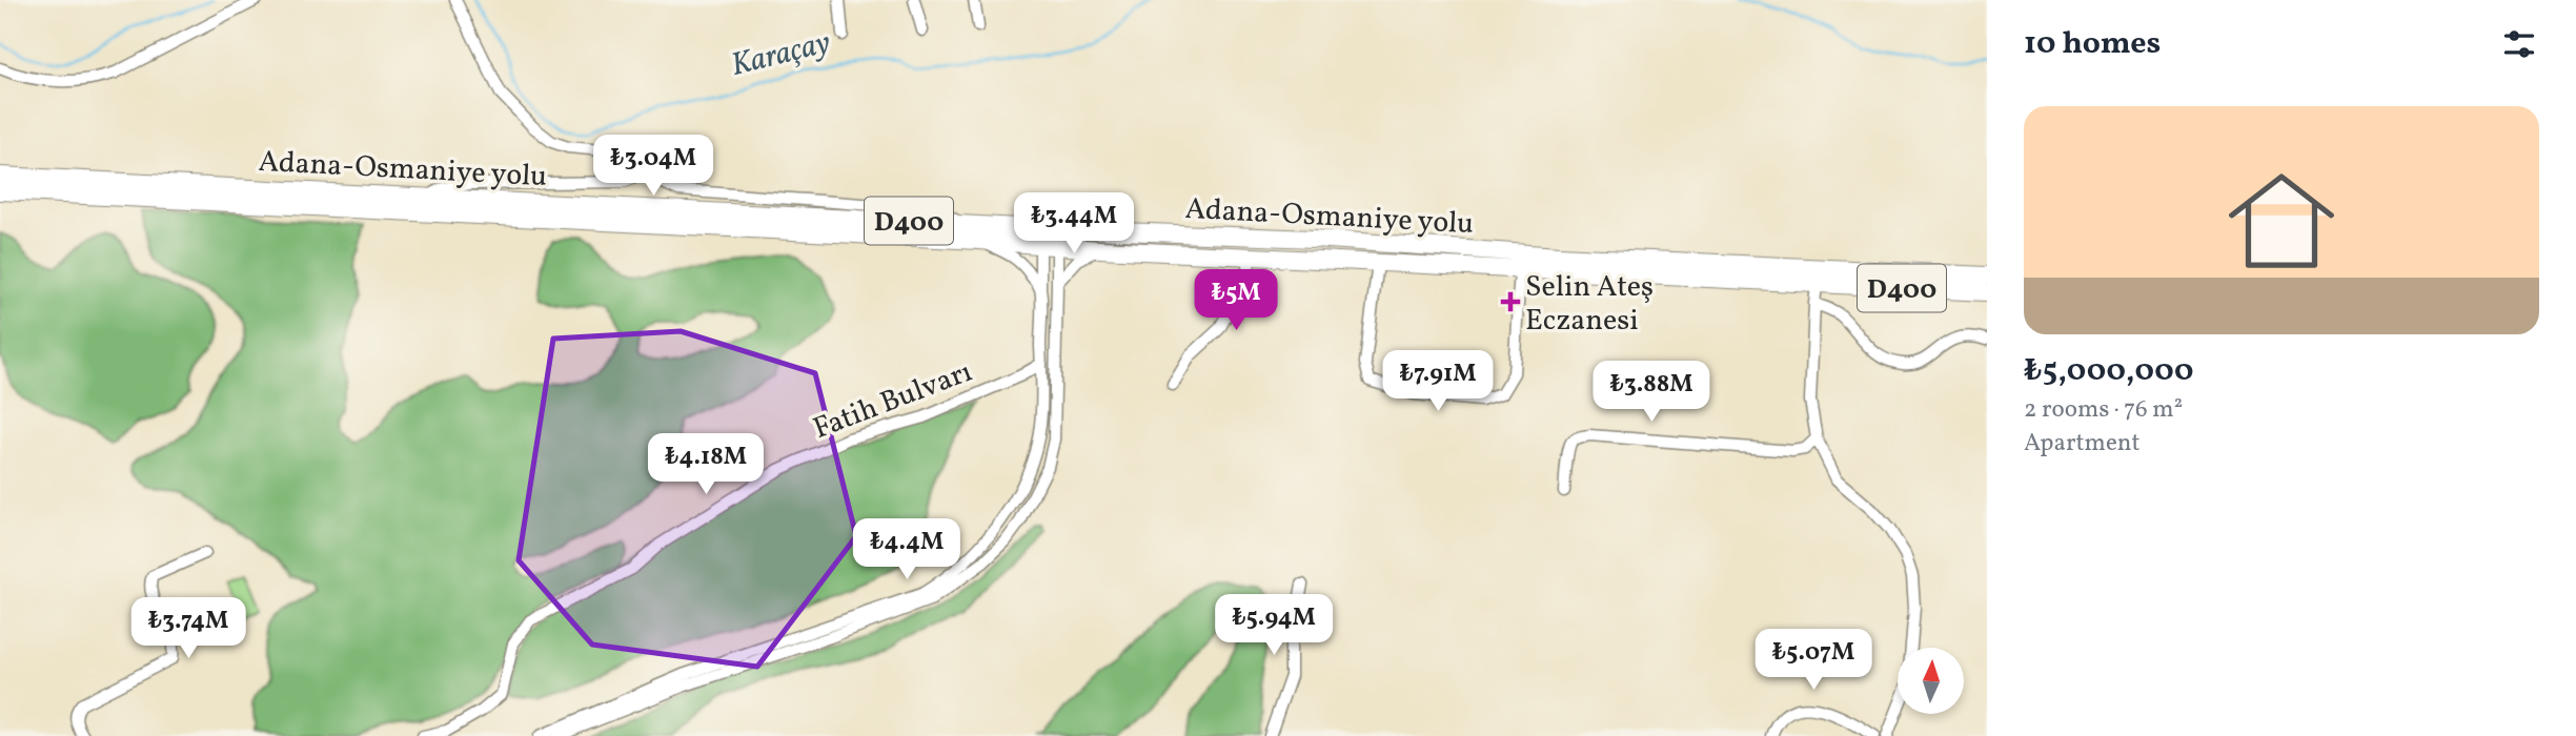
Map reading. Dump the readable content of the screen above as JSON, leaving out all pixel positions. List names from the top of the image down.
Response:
{
  "streets": {
    "highway": ["Adana-Osmaniye yolu", "D400"],
    "street": ["Fatih Bulvarı"]
  },
  "crossings": [
    ["Adana-Osmaniye yolu", "D400"]
  ],
  "water": ["Karaçay"],
  "places": {
    "health": ["Selin Ateş Eczanesi"]
  },
  "north": "top",
  "page": {
    "heading": "10 homes",
    "list": [
      {
        "name": "₺5,000,000",
        "note": "2 rooms · 76 m² · Apartment"
      }
    ],
    "price": [
      "₺3.04M",
      "₺3.44M",
      "₺5M",
      "₺7.91M",
      "₺3.88M",
      "₺4.18M",
      "₺4.4M",
      "₺5.94M",
      "₺3.74M",
      "₺5.07M"
    ]
  }
}
